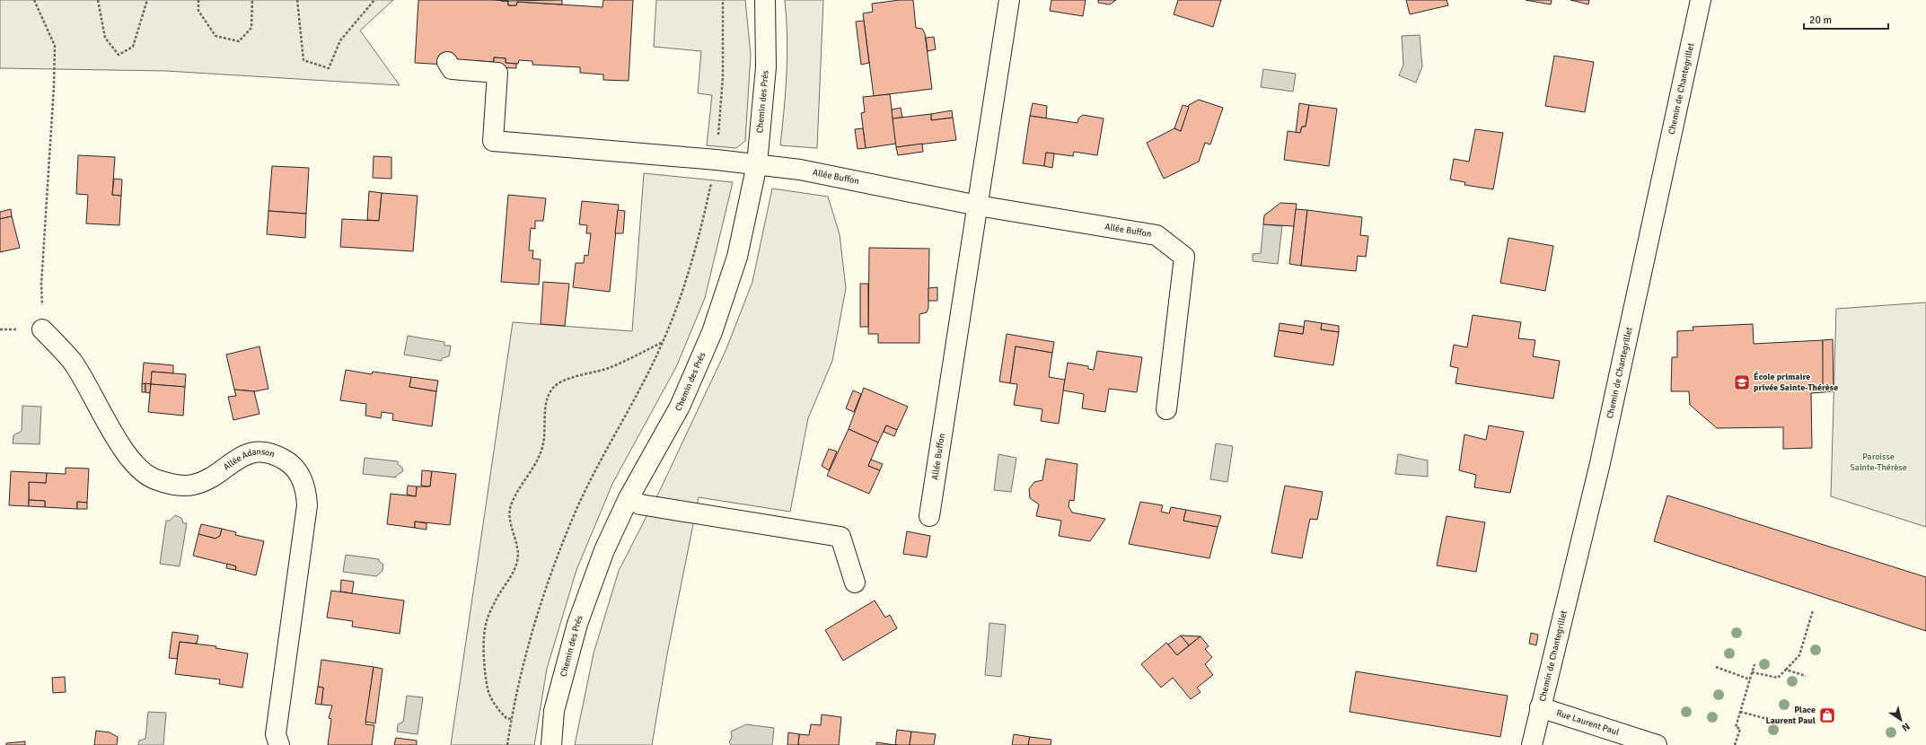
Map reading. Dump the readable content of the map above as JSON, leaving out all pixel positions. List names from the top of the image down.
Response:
{
  "streets": {
    "street": [
      "Chemin de Chantegrillet",
      "Chemin des Prés",
      "Allée Buffon",
      "Allée Adanson",
      "Rue Laurent Paul"
    ]
  },
  "crossings": [
    ["Chemin de Chantegrillet", "Rue Laurent Paul"],
    ["Chemin des Prés", "Allée Buffon"]
  ],
  "parks": ["Paroisse Sainte-Thérèse"],
  "places": {
    "school or university": ["École primaire privée Sainte-Thérèse"],
    "shop": ["Place Laurent Paul"]
  },
  "scale_bar": "20 m",
  "north": "bottom right"
}
